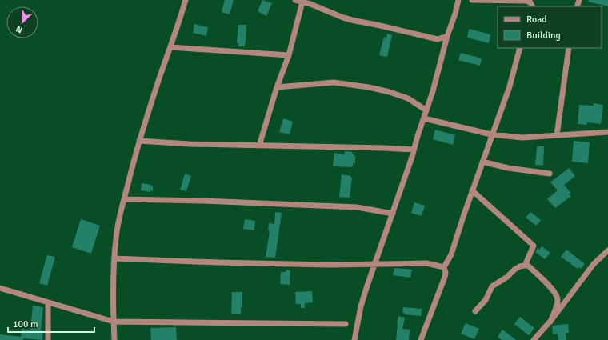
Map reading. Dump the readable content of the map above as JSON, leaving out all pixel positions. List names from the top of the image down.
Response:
{
  "legend": ["Road", "Building"],
  "scale_bar": "100 m",
  "north": "bottom left"
}
